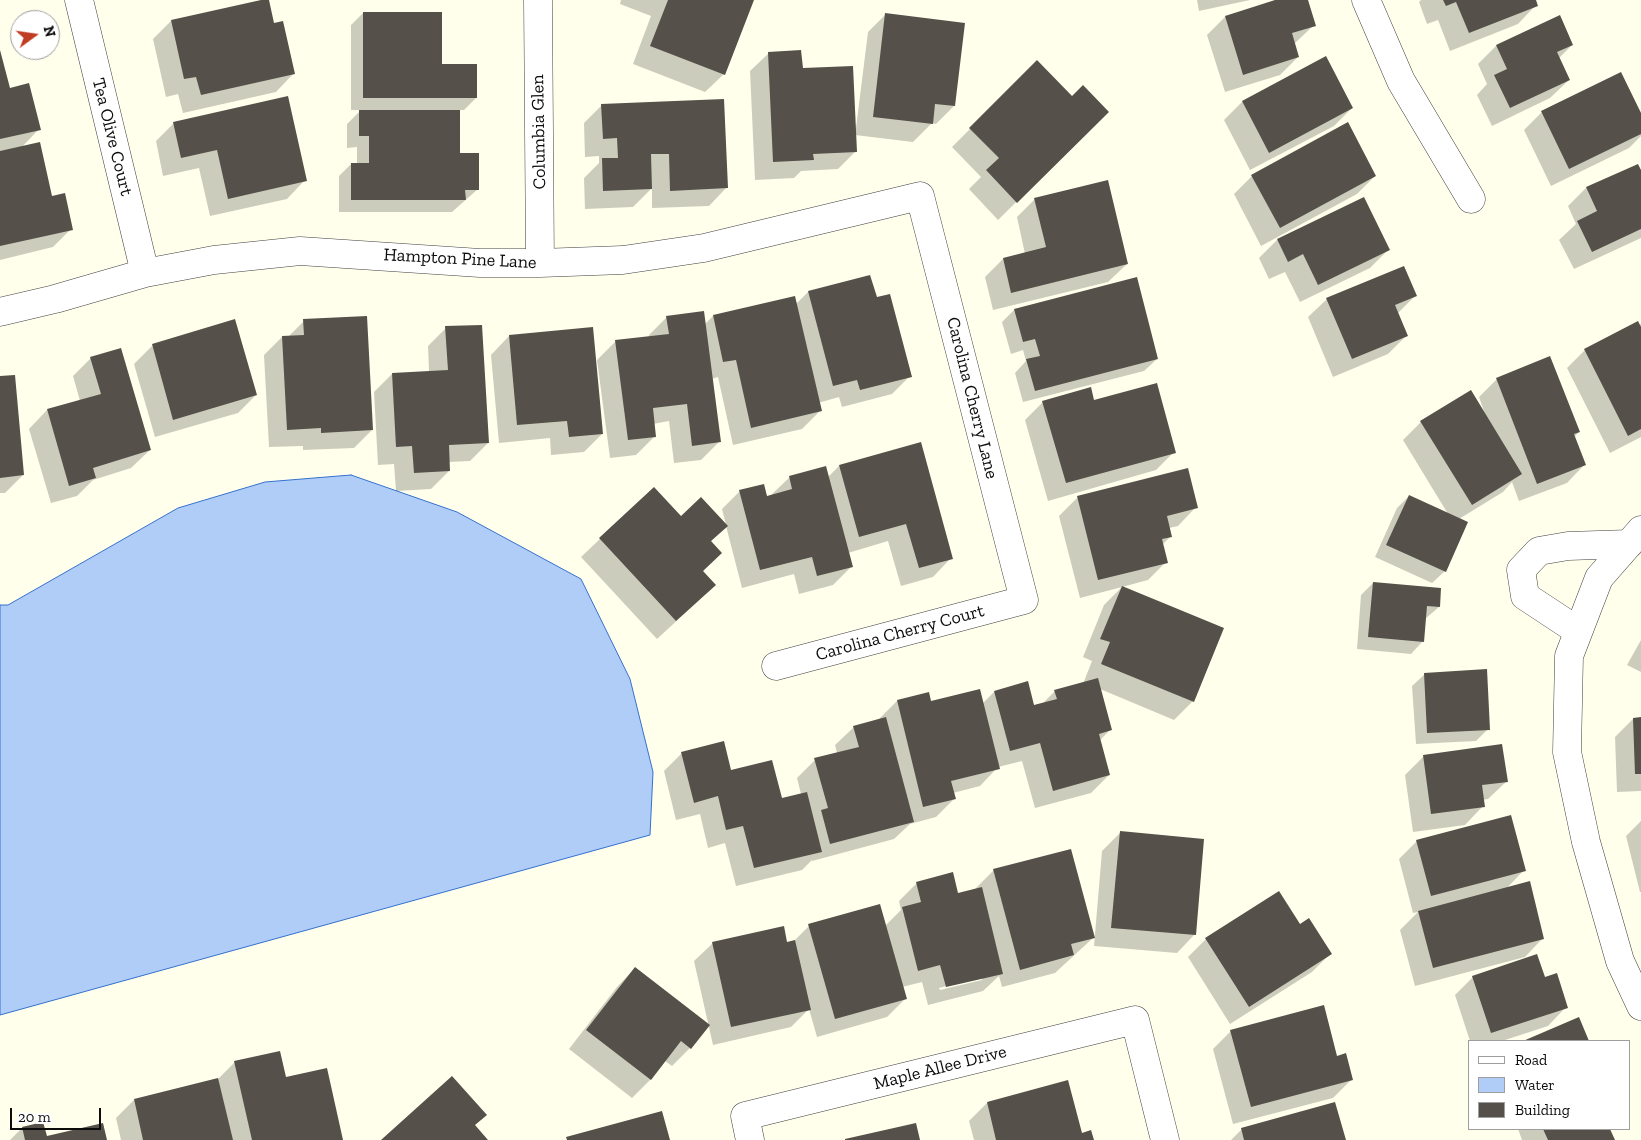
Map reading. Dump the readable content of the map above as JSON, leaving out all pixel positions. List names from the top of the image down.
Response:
{
  "streets": {
    "street": [
      "Columbia Glen",
      "Tea Olive Court",
      "Hampton Pine Lane",
      "Carolina Cherry Lane",
      "Carolina Cherry Court",
      "Maple Allee Drive"
    ]
  },
  "crossings": [
    ["Columbia Glen", "Hampton Pine Lane"],
    ["Tea Olive Court", "Hampton Pine Lane"],
    ["Hampton Pine Lane", "Carolina Cherry Lane"],
    ["Carolina Cherry Lane", "Carolina Cherry Court"]
  ],
  "legend": ["Road", "Water", "Building"],
  "scale_bar": "20 m",
  "north": "right"
}
